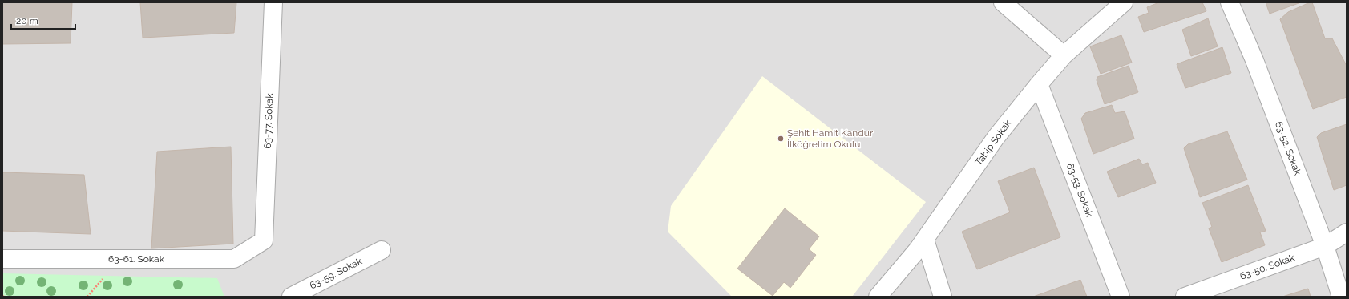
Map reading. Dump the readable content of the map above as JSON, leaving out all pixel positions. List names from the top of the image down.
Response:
{
  "streets": {
    "street": [
      "63-77. Sokak",
      "Tabip Sokak",
      "63-52. Sokak",
      "63-53. Sokak",
      "63-61. Sokak",
      "63-50. Sokak",
      "63-59. Sokak"
    ]
  },
  "crossings": [
    ["63-77. Sokak", "63-61. Sokak"],
    ["Tabip Sokak", "63-53. Sokak"],
    ["63-52. Sokak", "63-50. Sokak"]
  ],
  "places": ["Şehit Hamit Kandur İlköğretim Okulu"],
  "scale_bar": "20 m"
}
